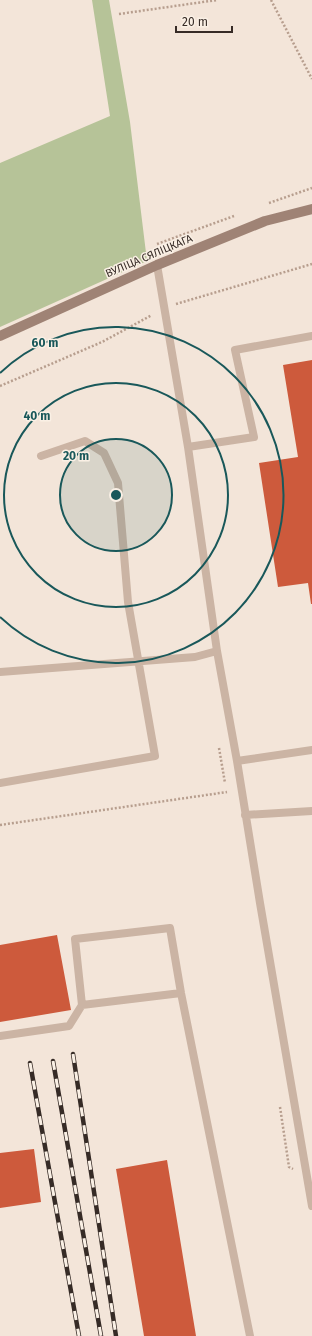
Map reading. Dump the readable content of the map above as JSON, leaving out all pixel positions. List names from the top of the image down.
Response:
{
  "streets": {
    "main road": ["ВУЛІЦА СЯЛІЦКАГА"]
  },
  "scale_bar": "20 m",
  "rings": ["60 m", "40 m", "20 m"]
}
